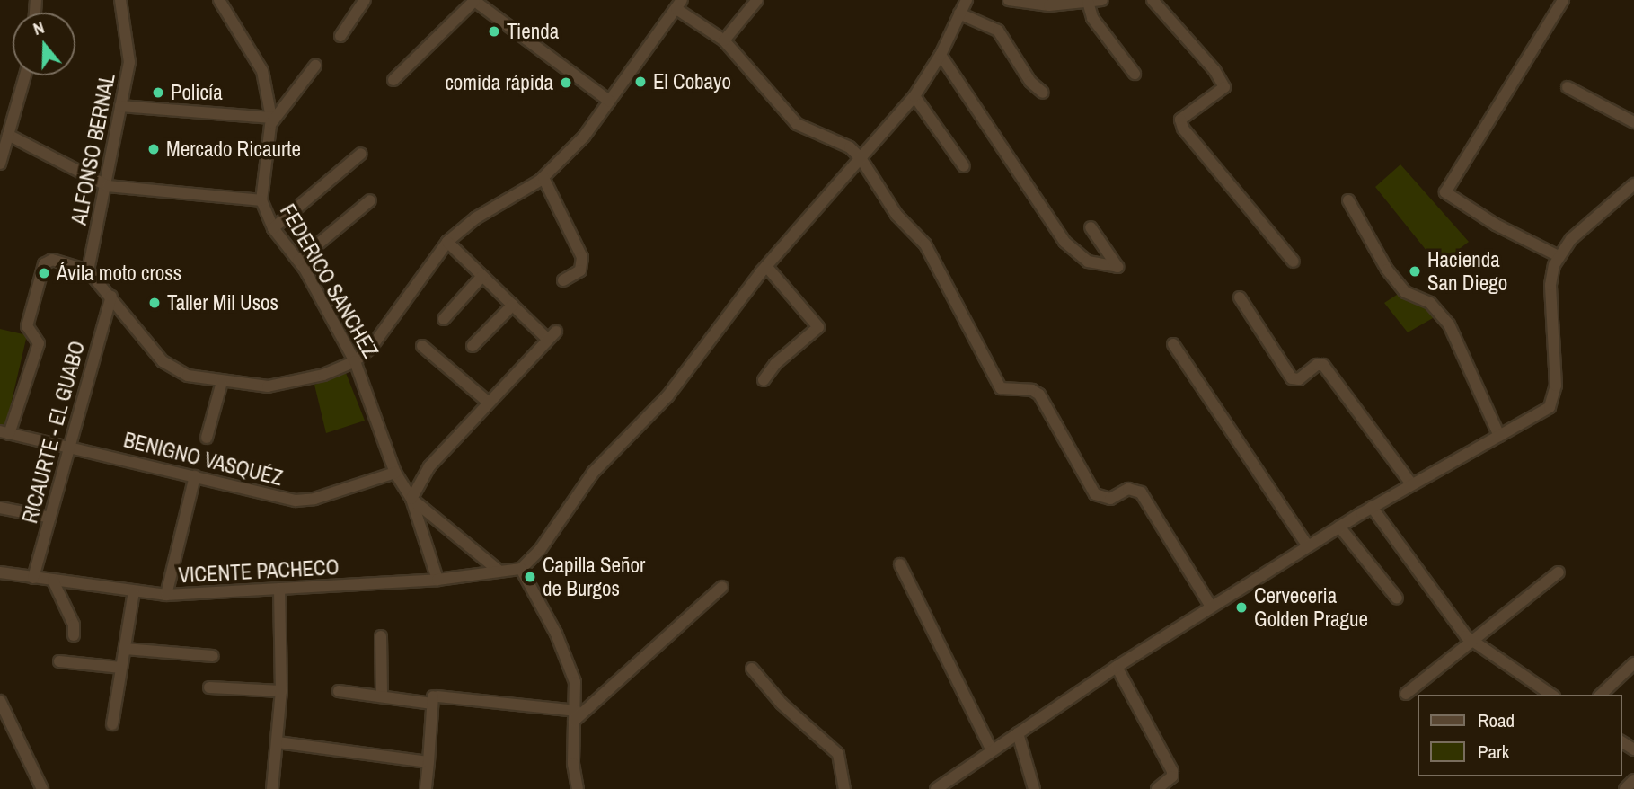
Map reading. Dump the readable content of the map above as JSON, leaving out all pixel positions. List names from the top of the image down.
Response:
{
  "streets": {
    "street": [
      "ALFONSO BERNAL",
      "FEDERICO SANCHEZ",
      "RICAURTE - EL GUABO",
      "BENIGNO VASQUÉZ",
      "VICENTE PACHECO"
    ]
  },
  "crossings": [
    ["FEDERICO SANCHEZ", "BENIGNO VASQUÉZ"],
    ["FEDERICO SANCHEZ", "VICENTE PACHECO"],
    ["RICAURTE - EL GUABO", "BENIGNO VASQUÉZ"],
    ["RICAURTE - EL GUABO", "VICENTE PACHECO"]
  ],
  "places": [
    "Tienda",
    "El Cobayo",
    "comida rápida",
    "Policía",
    "Mercado Ricaurte",
    "Hacienda San Diego",
    "Ávila moto cross",
    "Taller Mil Usos",
    "Capilla Señor de Burgos",
    "Cerveceria Golden Prague"
  ],
  "legend": ["Road", "Park"],
  "north": "top"
}
